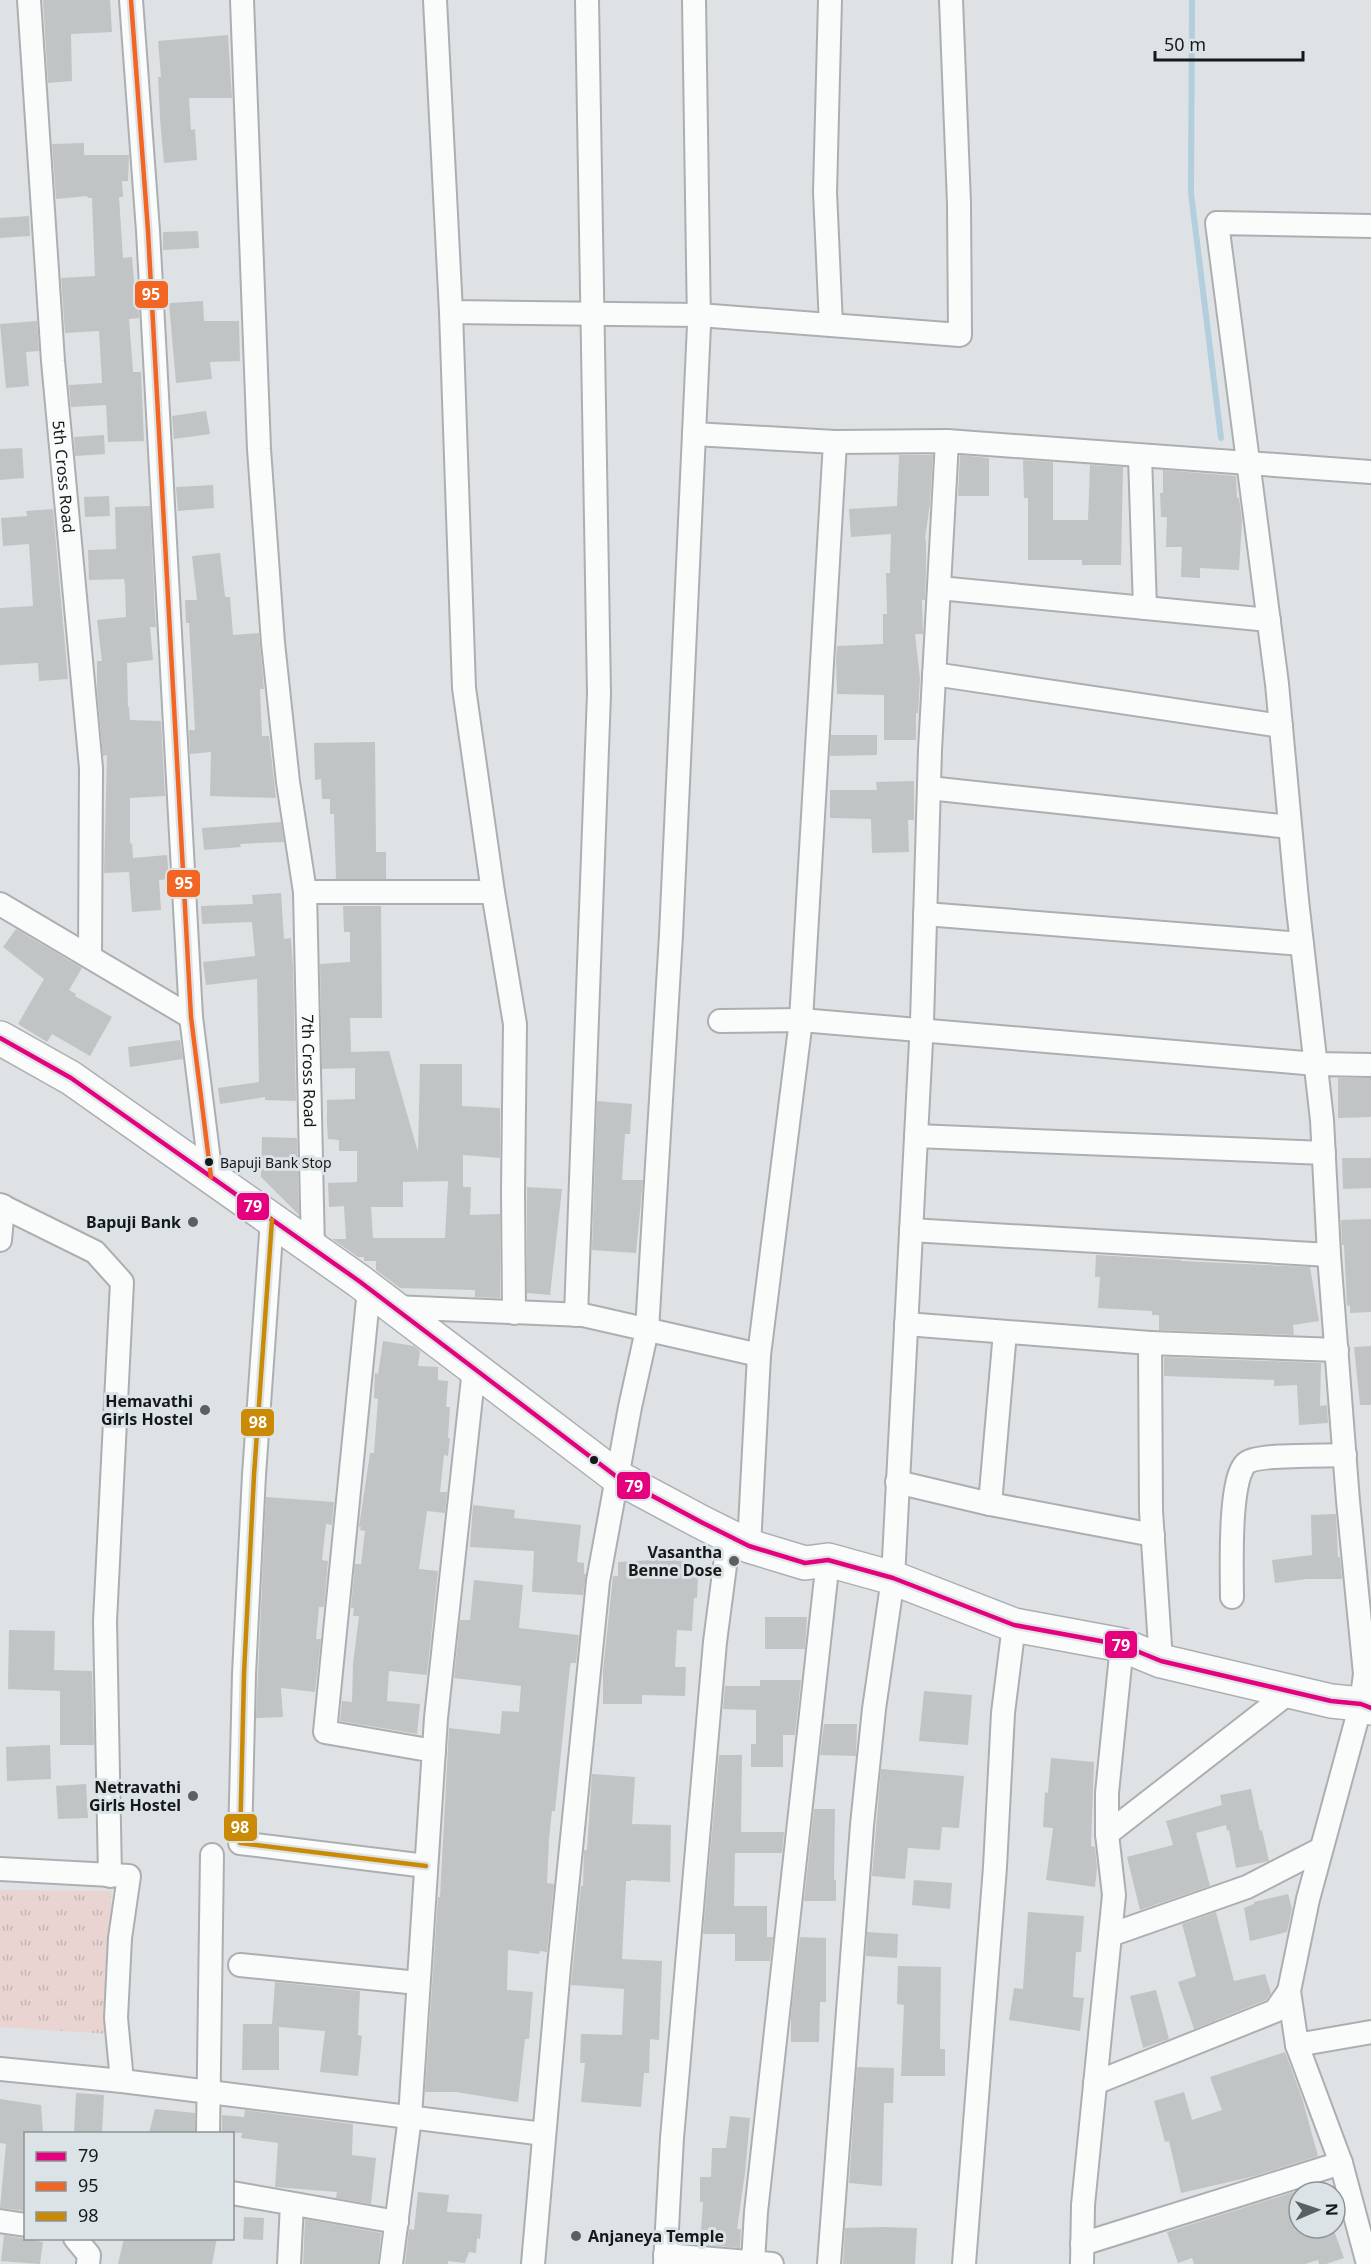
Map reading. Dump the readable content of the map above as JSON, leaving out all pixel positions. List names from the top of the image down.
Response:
{
  "streets": {
    "street": ["5th Cross Road", "7th Cross Road"]
  },
  "places": [
    "Bapuji Bank Stop",
    "Bapuji Bank",
    "Hemavathi Girls Hostel",
    "Vasantha Benne Dose",
    "Netravathi Girls Hostel",
    "Anjaneya Temple"
  ],
  "lines": ["transit line 95", "transit line 79", "transit line 98"],
  "legend": ["79", "95", "98"],
  "scale_bar": "50 m",
  "north": "right"
}
